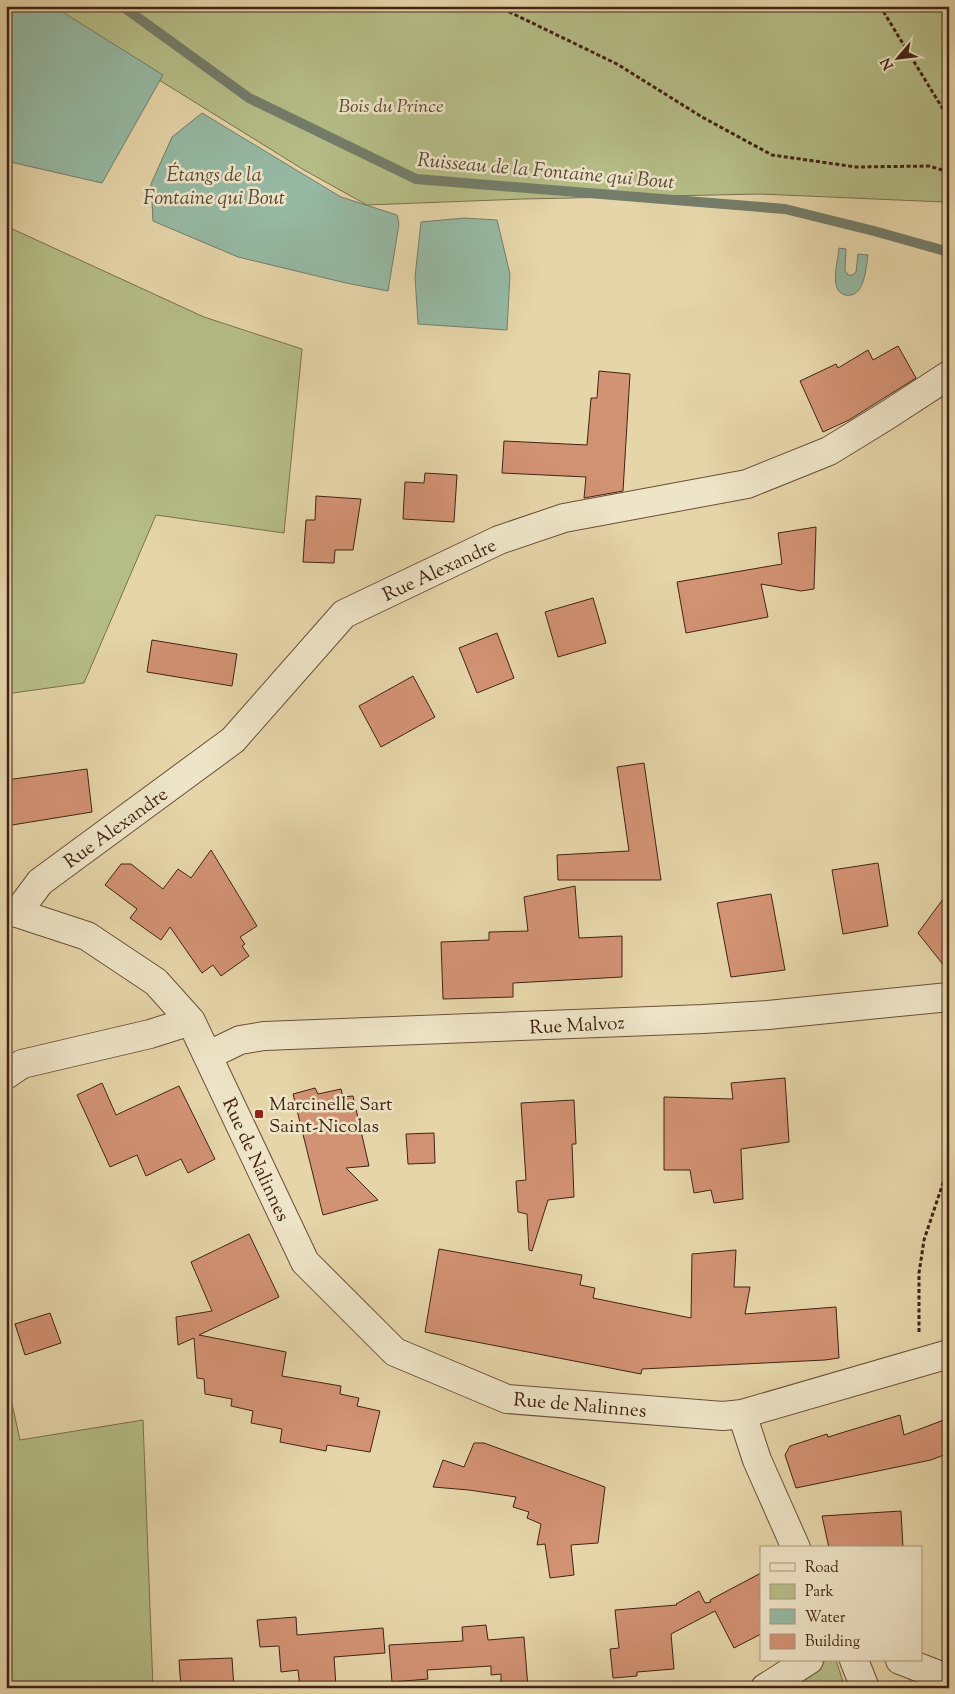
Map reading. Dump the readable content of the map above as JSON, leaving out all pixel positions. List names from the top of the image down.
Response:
{
  "streets": {
    "street": ["Rue Alexandre", "Rue Malvoz", "Rue de Nalinnes"]
  },
  "crossings": [
    ["Rue Alexandre", "Rue de Nalinnes"],
    ["Rue Malvoz", "Rue de Nalinnes"]
  ],
  "water": ["Ruisseau de la Fontaine qui Bout", "Étangs de la Fontaine qui Bout"],
  "parks": ["Bois du Prince"],
  "places": {
    "transit": ["Marcinelle Sart Saint-Nicolas"]
  },
  "legend": [
    "Road",
    "Park",
    "Water",
    "Building"
  ],
  "north": "bottom left"
}
